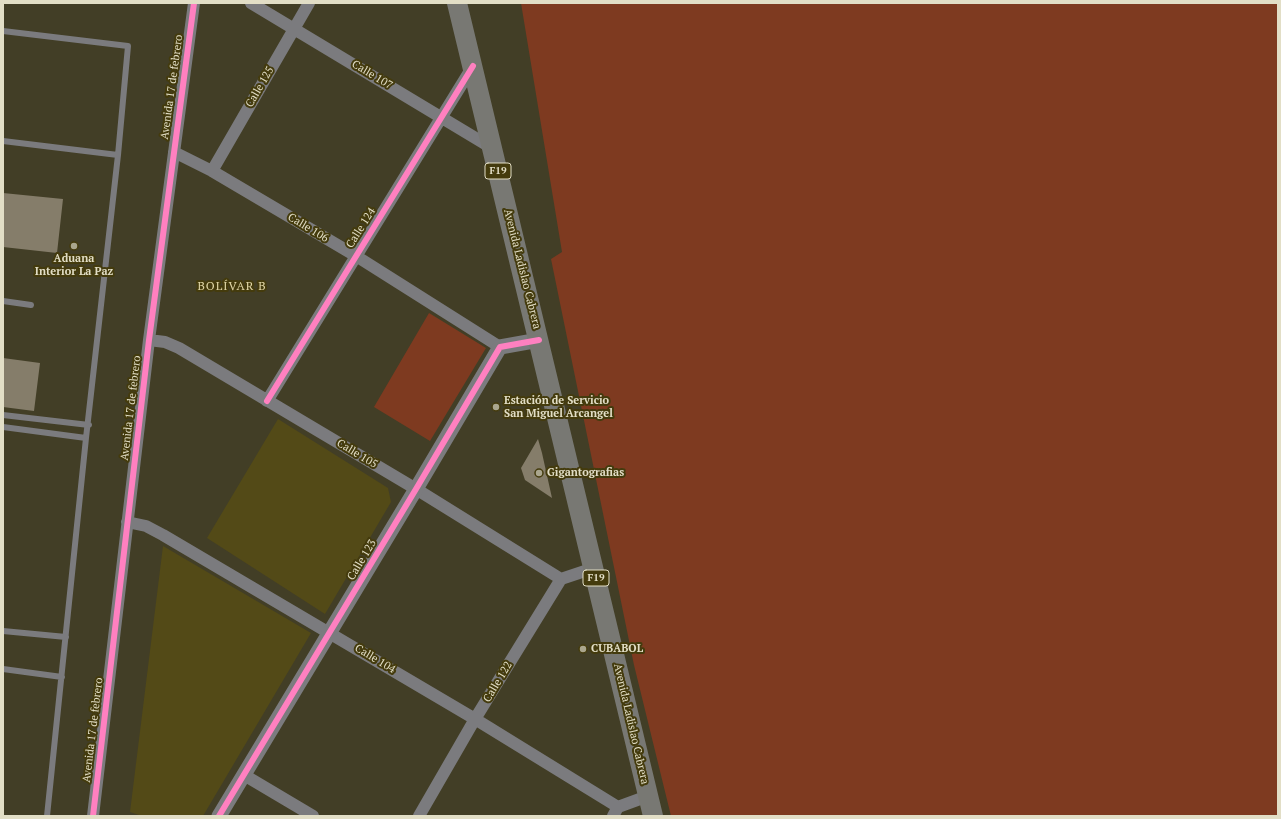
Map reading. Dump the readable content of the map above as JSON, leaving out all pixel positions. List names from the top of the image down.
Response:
{
  "streets": {
    "highway": ["F19", "Avenida Ladislao Cabrera"],
    "street": [
      "Calle 107",
      "Avenida 17 de febrero",
      "Calle 125",
      "Calle 106",
      "Calle 124",
      "Calle 105",
      "Calle 123",
      "Calle 104",
      "Calle 122"
    ]
  },
  "crossings": [
    ["Calle 107", "Calle 125"],
    ["Calle 107", "Calle 124"],
    ["Calle 107", "Avenida Ladislao Cabrera"],
    ["Avenida 17 de febrero", "Calle 106"],
    ["Avenida 17 de febrero", "Calle 105"],
    ["Avenida 17 de febrero", "Calle 104"],
    ["Calle 125", "Calle 106"],
    ["Calle 106", "Calle 124"],
    ["Calle 106", "Calle 123"],
    ["Calle 124", "Avenida Ladislao Cabrera"],
    ["Calle 124", "Calle 105"],
    ["Calle 105", "Calle 123"],
    ["Calle 105", "Calle 122"],
    ["Calle 123", "Calle 104"],
    ["Calle 104", "Calle 122"]
  ],
  "districts": ["BOLÍVAR B"],
  "places": [
    "Aduana Interior La Paz",
    "Estación de Servicio San Miguel Arcangel",
    "Gigantografias",
    "CUBABOL"
  ]
}
